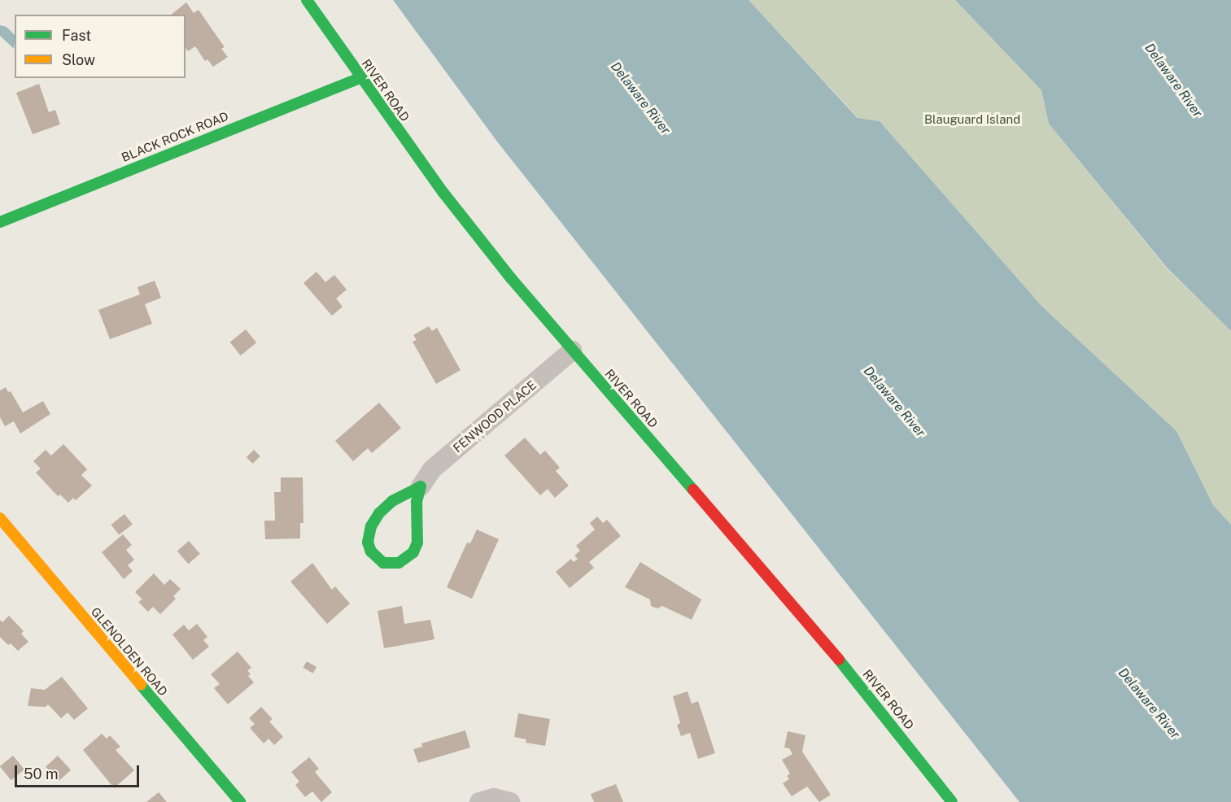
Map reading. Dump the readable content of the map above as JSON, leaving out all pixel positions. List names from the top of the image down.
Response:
{
  "streets": {
    "main road": [
      "RIVER ROAD",
      "BLACK ROCK ROAD",
      "FENWOOD PLACE",
      "GLENOLDEN ROAD"
    ]
  },
  "crossings": [
    ["RIVER ROAD", "BLACK ROCK ROAD"],
    ["RIVER ROAD", "FENWOOD PLACE"]
  ],
  "water": ["Delaware River"],
  "parks": ["Blauguard Island"],
  "legend": ["Fast", "Slow"],
  "scale_bar": "50 m"
}
